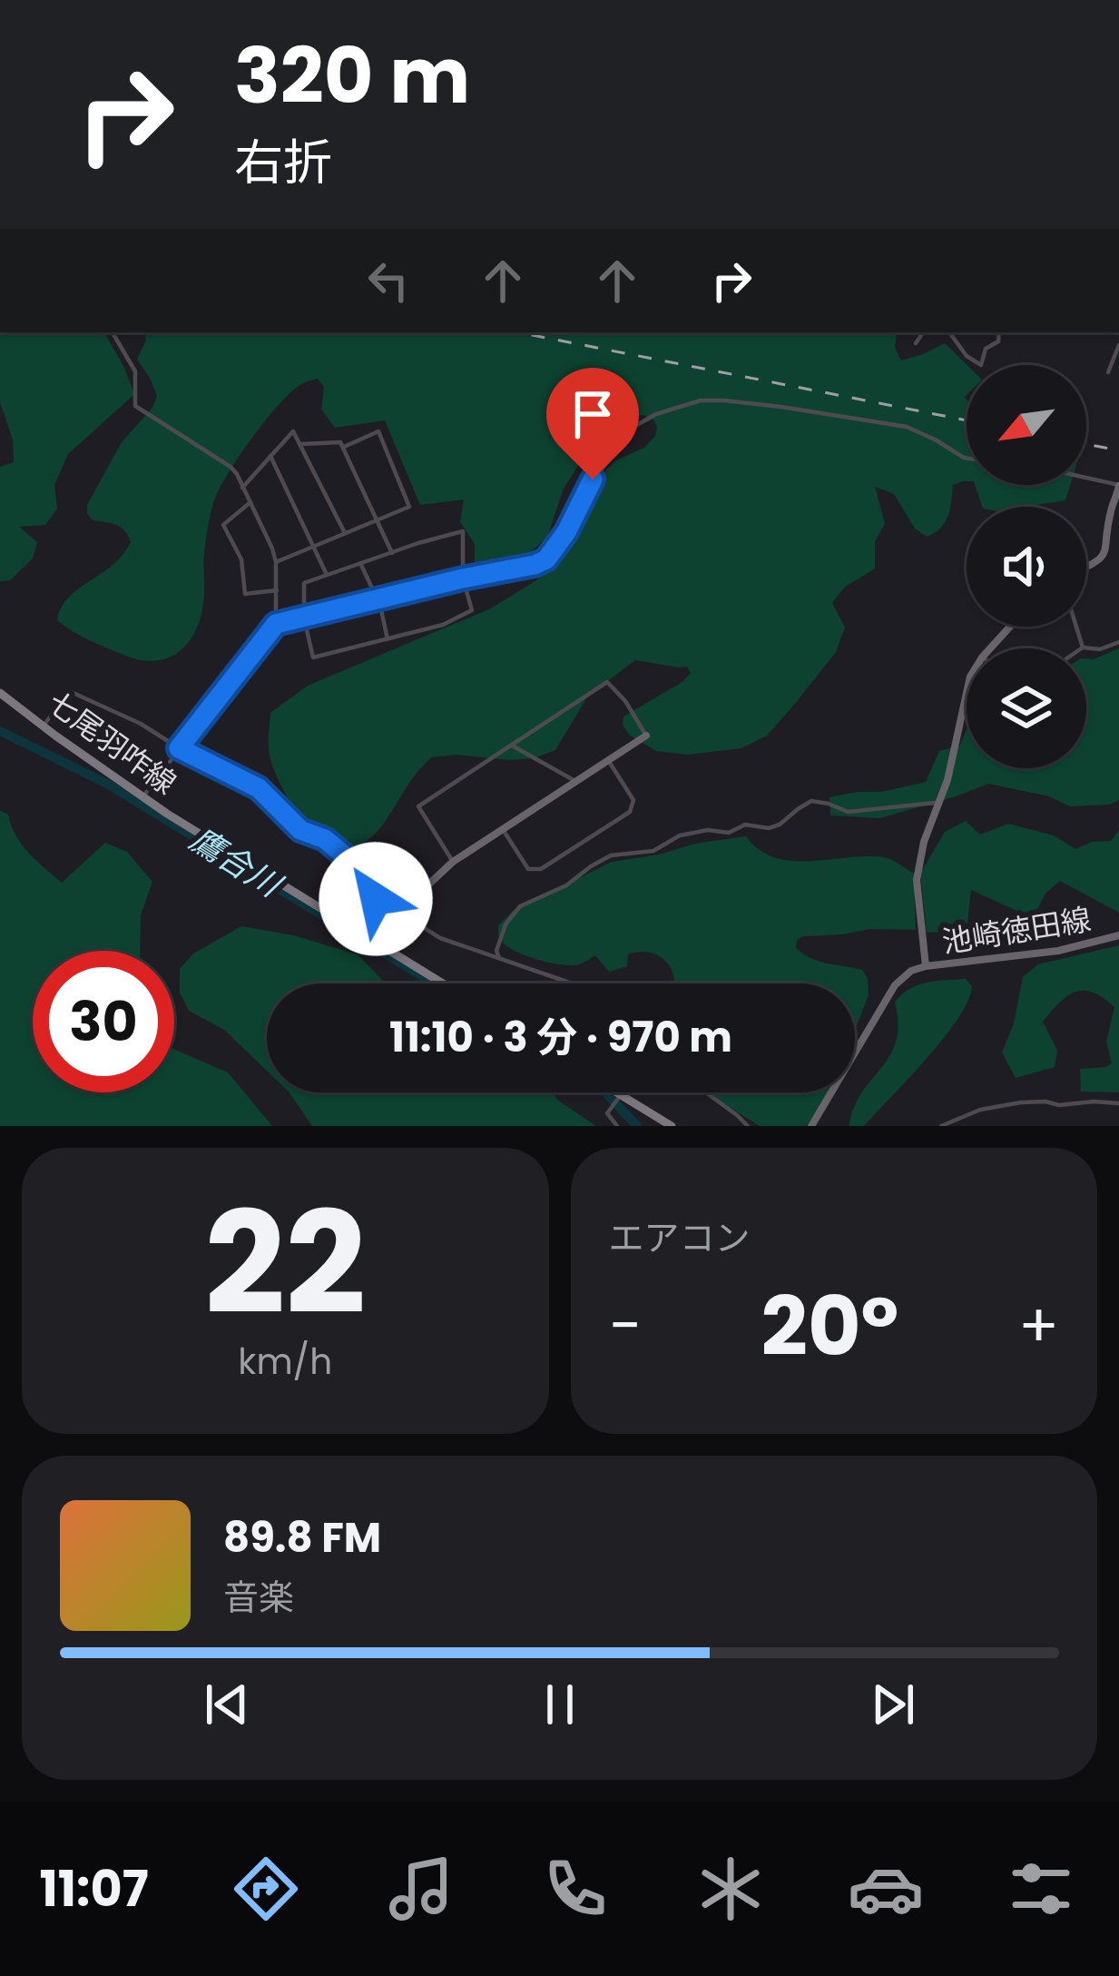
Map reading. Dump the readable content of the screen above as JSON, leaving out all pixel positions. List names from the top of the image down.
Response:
{
  "streets": {
    "main road": ["七尾羽咋線"],
    "street": ["池崎徳田線"]
  },
  "water": ["鷹合川"],
  "north": "bottom left",
  "page": {
    "turn": ["320 m", "右折"],
    "limit": "30",
    "trip": "11:10 · 3 分 · 970 m",
    "tile": [
      ["22", "km/h"],
      "エアコン"
    ],
    "heat": ["−", "20°", "+"],
    "song": ["89.8 FM", "音楽"],
    "tabs": "11:07"
  }
}
